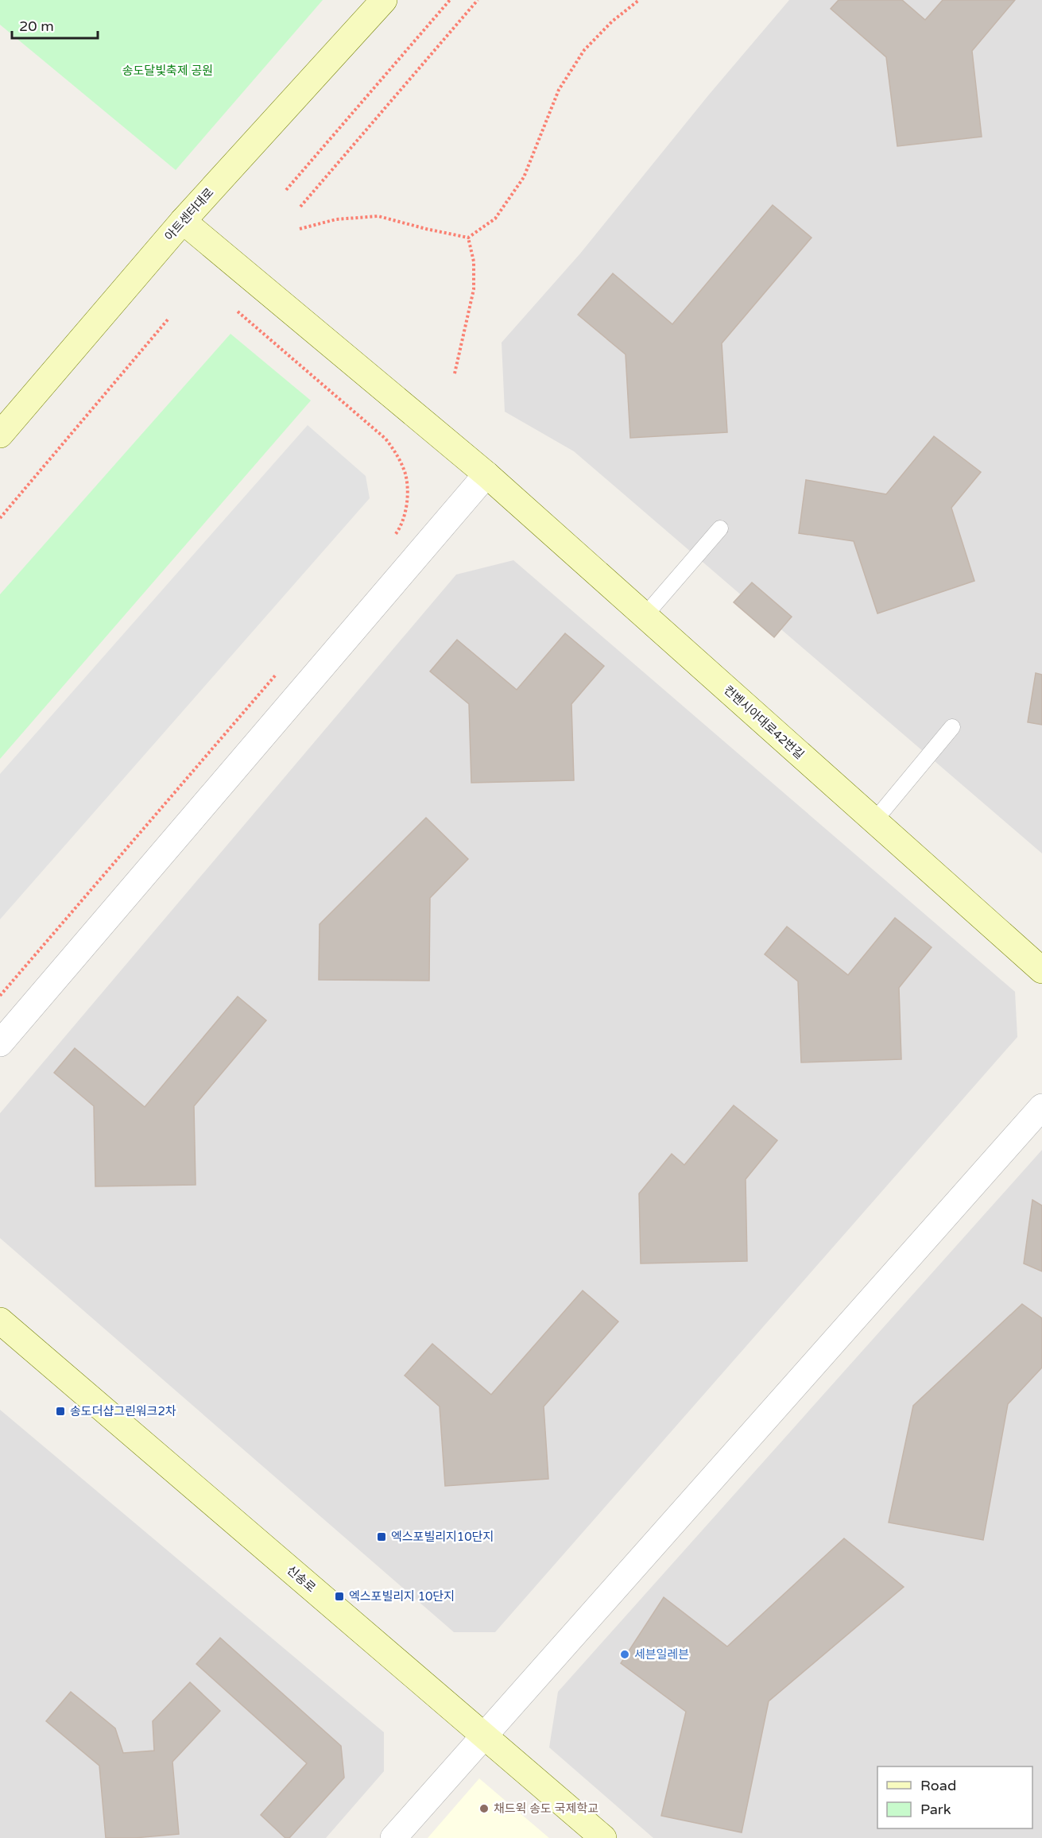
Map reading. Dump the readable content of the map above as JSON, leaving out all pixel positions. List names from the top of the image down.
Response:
{
  "streets": {
    "street": ["아트센터대로", "컨벤시아대로42번길", "신송로"]
  },
  "crossings": [
    ["아트센터대로", "컨벤시아대로42번길"]
  ],
  "parks": ["송도달빛축제 공원"],
  "places": {
    "transit": ["송도더샵그린워크2차", "엑스포빌리지10단지", "엑스포빌리지 10단지"],
    "other": ["세븐일레븐", "채드윅 송도 국제학교"]
  },
  "legend": ["Road", "Park"],
  "scale_bar": "20 m"
}
